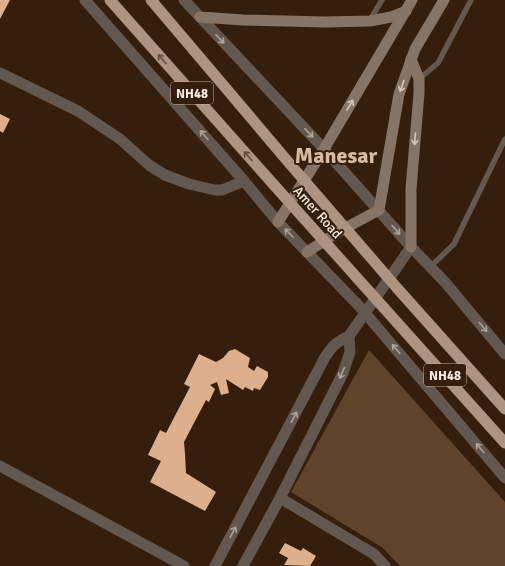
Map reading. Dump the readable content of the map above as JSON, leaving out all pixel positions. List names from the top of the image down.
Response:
{
  "streets": {
    "highway": ["NH48", "Amer Road"]
  },
  "districts": ["Manesar"]
}
